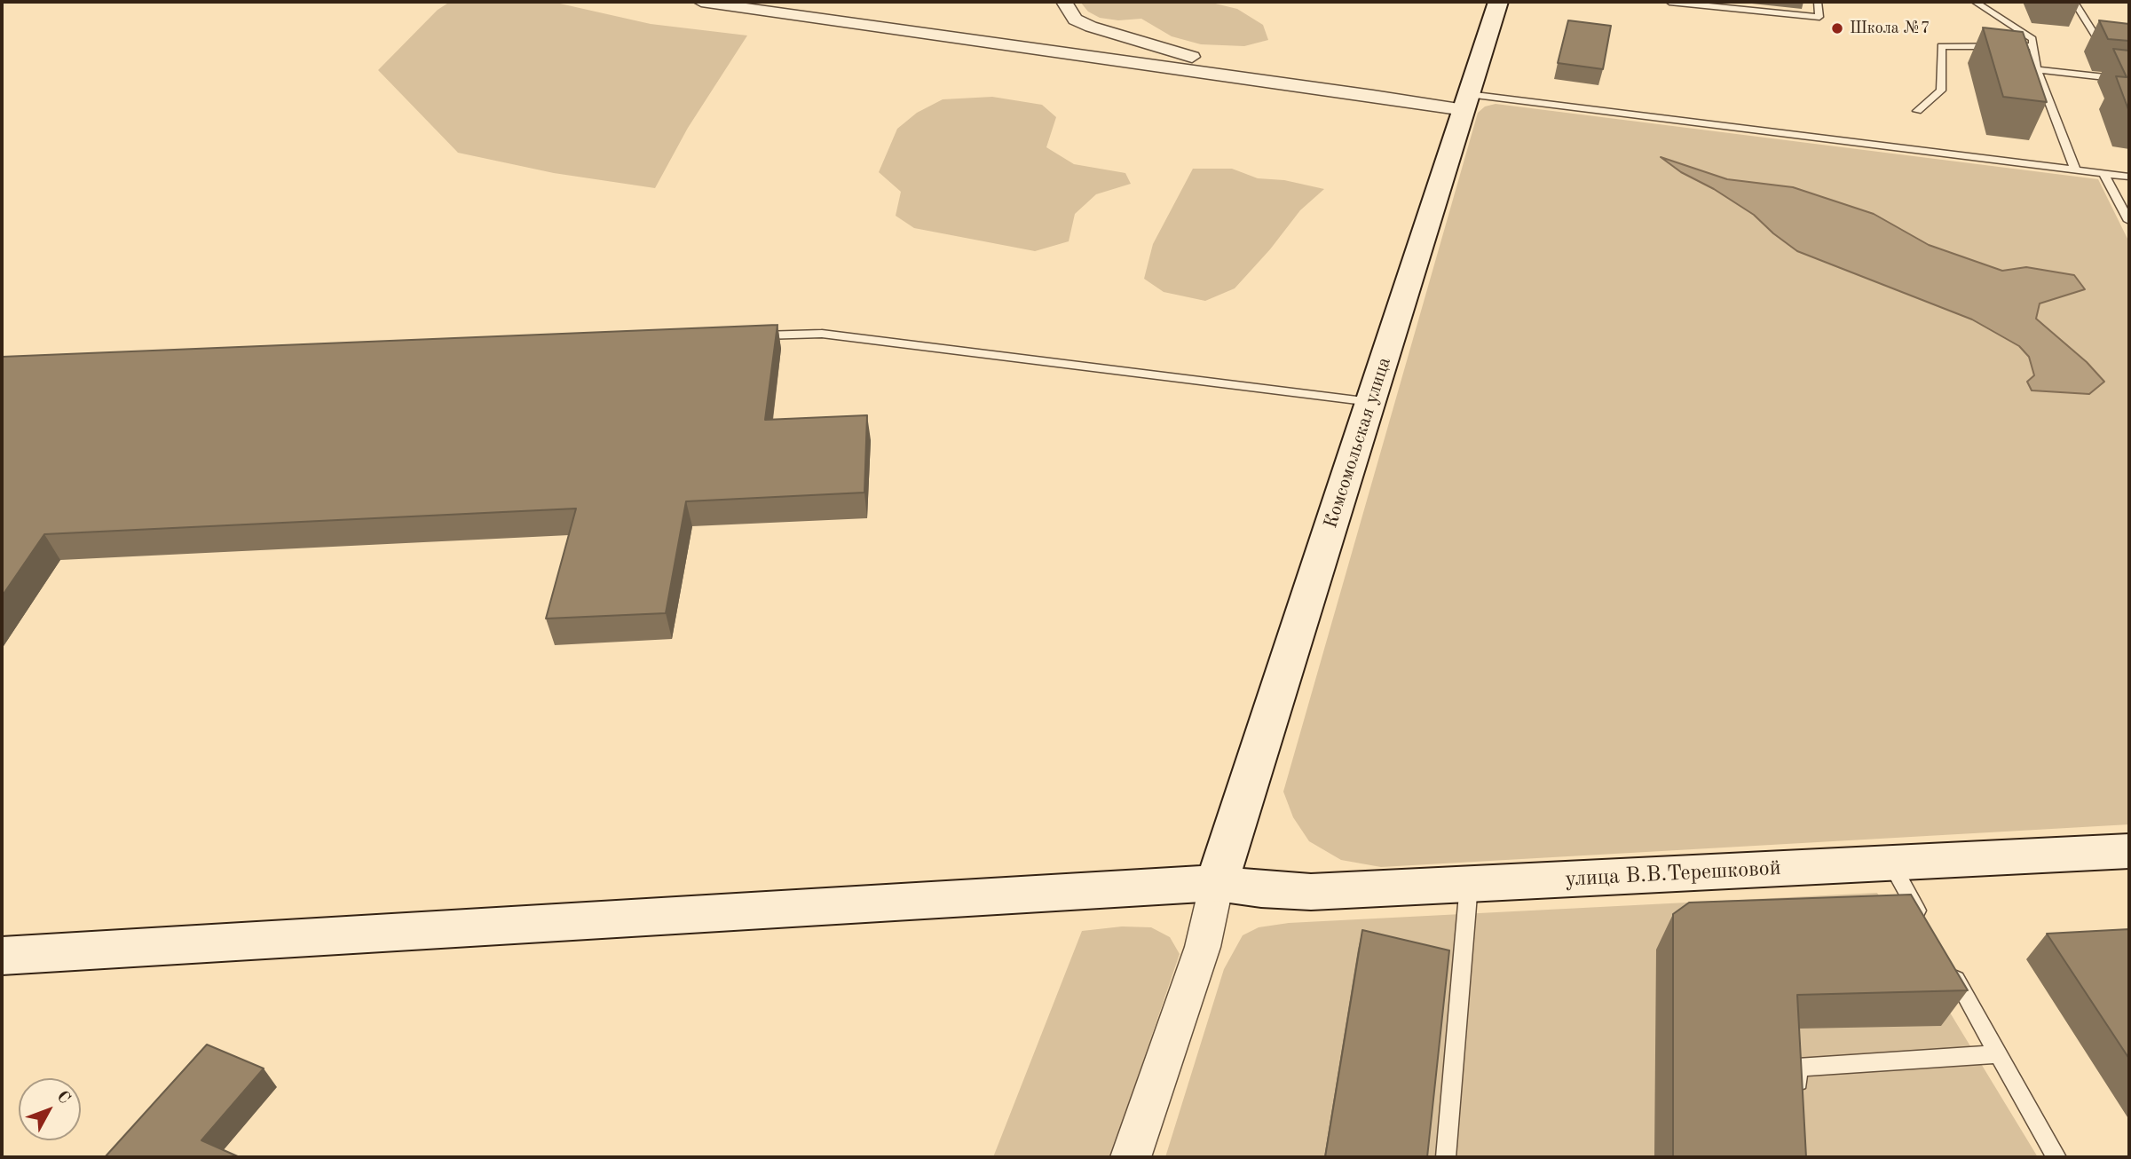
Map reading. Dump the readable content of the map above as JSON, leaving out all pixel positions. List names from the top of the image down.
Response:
{
  "streets": {
    "main road": ["Комсомольская улица", "улица В.В.Терешковой"]
  },
  "crossings": [
    ["Комсомольская улица", "улица В.В.Терешковой"]
  ],
  "places": ["Школа №7"],
  "north": "top right"
}
